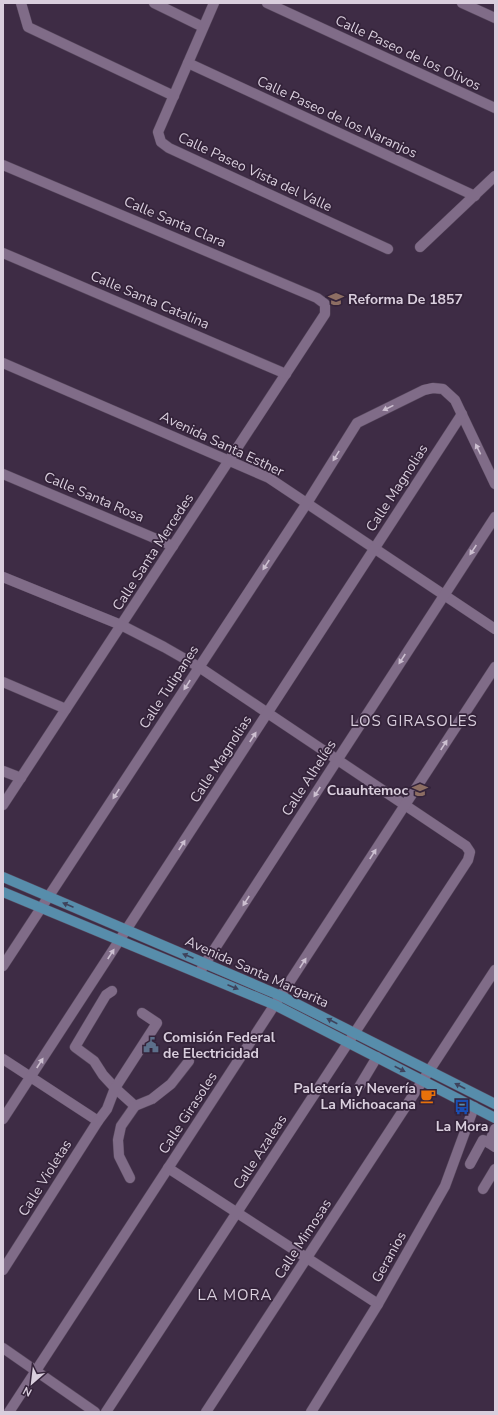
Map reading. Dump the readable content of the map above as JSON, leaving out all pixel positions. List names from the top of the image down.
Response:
{
  "streets": {
    "main road": ["Avenida Santa Margarita"],
    "street": [
      "Calle Paseo de los Olivos",
      "Calle Paseo de los Naranjos",
      "Calle Paseo Vista del Valle",
      "Calle Santa Clara",
      "Calle Santa Catalina",
      "Avenida Santa Esther",
      "Calle Magnolias",
      "Calle Santa Rosa",
      "Calle Santa Mercedes",
      "Calle Tulipanes",
      "Calle Alhelíes",
      "Calle Girasoles",
      "Calle Azaleas",
      "Calle Violetas",
      "Calle Mimosas",
      "Geranios"
    ]
  },
  "crossings": [
    ["Calle Paseo de los Naranjos", "Calle Paseo Vista del Valle"],
    ["Calle Santa Clara", "Calle Santa Mercedes"],
    ["Calle Santa Catalina", "Calle Santa Mercedes"],
    ["Avenida Santa Esther", "Calle Magnolias"],
    ["Avenida Santa Esther", "Calle Santa Mercedes"],
    ["Avenida Santa Esther", "Calle Tulipanes"],
    ["Avenida Santa Esther", "Calle Alhelíes"],
    ["Calle Magnolias", "Calle Tulipanes"],
    ["Calle Magnolias", "Avenida Santa Margarita"],
    ["Calle Santa Rosa", "Calle Santa Mercedes"],
    ["Calle Tulipanes", "Avenida Santa Margarita"],
    ["Calle Alhelíes", "Avenida Santa Margarita"],
    ["Avenida Santa Margarita", "Calle Girasoles"],
    ["Avenida Santa Margarita", "Calle Azaleas"],
    ["Avenida Santa Margarita", "Calle Mimosas"],
    ["Avenida Santa Margarita", "Geranios"],
    ["Calle Girasoles", "Calle Azaleas"]
  ],
  "one_way": [
    "Calle Magnolias",
    "Calle Tulipanes",
    "Calle Alhelíes",
    "Calle Girasoles"
  ],
  "districts": ["LOS GIRASOLES", "LA MORA"],
  "places": {
    "school or university": ["Reforma De 1857", "Cuauhtemoc"],
    "public building": ["Comisión Federal de Electricidad"],
    "cafe": ["Paletería y Nevería La Michoacana"],
    "bus stop": ["La Mora"]
  },
  "north": "bottom left"
}
